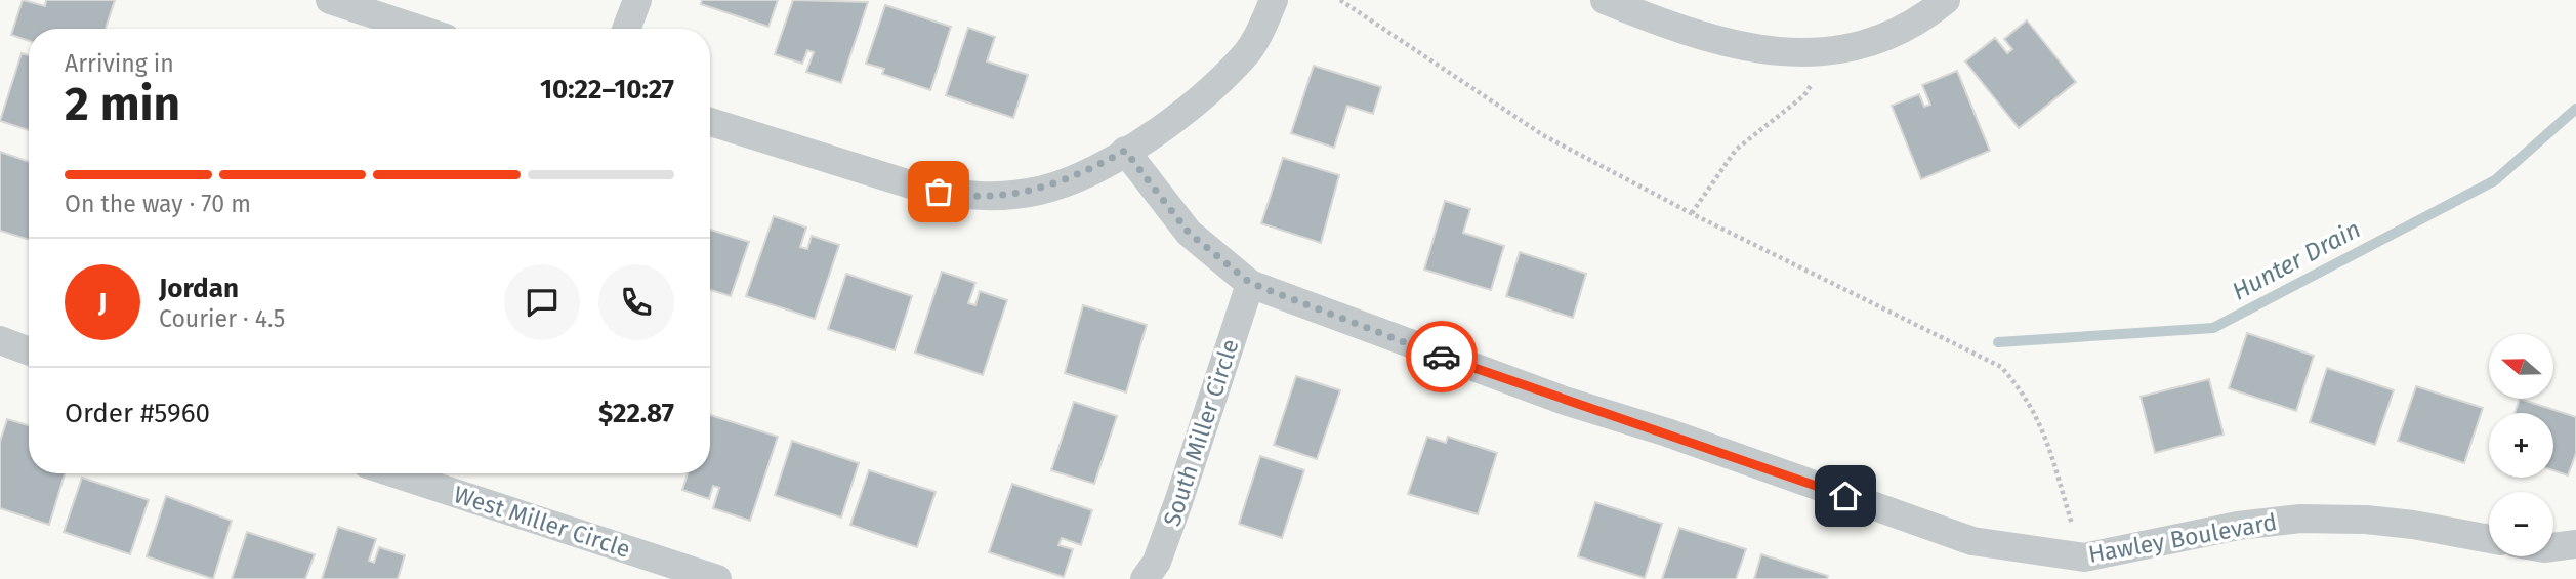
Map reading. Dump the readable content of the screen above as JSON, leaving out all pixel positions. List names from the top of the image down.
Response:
{
  "streets": {
    "street": ["South Miller Circle", "West Miller Circle", "Hawley Boulevard"]
  },
  "crossings": [
    ["South Miller Circle", "Hawley Boulevard"]
  ],
  "water": ["Hunter Drain"],
  "north": "left",
  "page": {
    "heading": ["2 min", "Arriving in", "10:22–10:27"],
    "panel": [
      "Jordan",
      "Courier · 4.5",
      "Order #5960",
      "$22.87"
    ],
    "bar": "On the way · 70 m",
    "round": "J",
    "map_buttons": ["+", "−"]
  }
}
